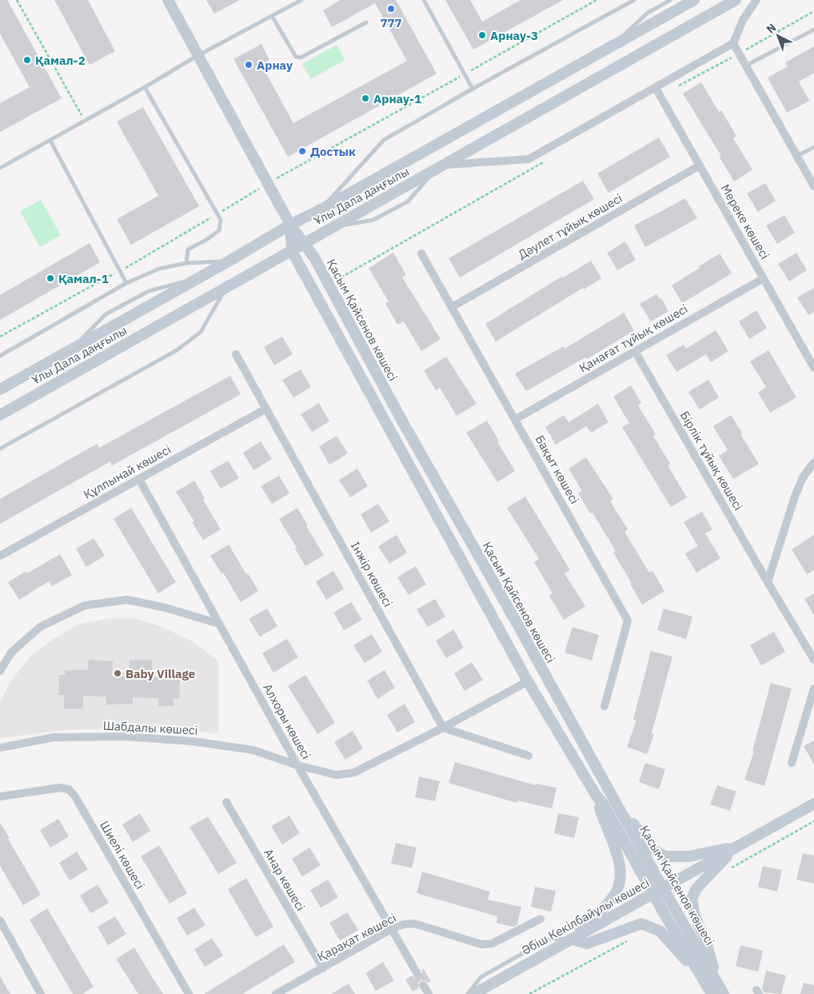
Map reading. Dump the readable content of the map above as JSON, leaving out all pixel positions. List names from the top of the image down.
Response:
{
  "streets": {
    "street": [
      "Ұлы Дала даңғылы",
      "Мереке көшесі",
      "Дәулет тұйық көшесі",
      "Қасым Қайсенов көшесі",
      "Қанағат тұйық көшесі",
      "Бірлік тұйық көшесі",
      "Бақыт көшесі",
      "Құлпынай көшесі",
      "Інжір көшесі",
      "Алхоры көшесі",
      "Шабдалы көшесі",
      "Шиелі көшесі",
      "Анар көшесі",
      "Әбіш Кекілбайұлы көшесі",
      "Қарақат көшесі"
    ]
  },
  "crossings": [
    ["Ұлы Дала даңғылы", "Қасым Қайсенов көшесі"],
    ["Мереке көшесі", "Дәулет тұйық көшесі"],
    ["Мереке көшесі", "Қанағат тұйық көшесі"],
    ["Дәулет тұйық көшесі", "Бақыт көшесі"],
    ["Қасым Қайсенов көшесі", "Шабдалы көшесі"],
    ["Қасым Қайсенов көшесі", "Әбіш Кекілбайұлы көшесі"],
    ["Қанағат тұйық көшесі", "Бірлік тұйық көшесі"],
    ["Қанағат тұйық көшесі", "Бақыт көшесі"],
    ["Құлпынай көшесі", "Інжір көшесі"],
    ["Құлпынай көшесі", "Алхоры көшесі"],
    ["Інжір көшесі", "Шабдалы көшесі"],
    ["Алхоры көшесі", "Шабдалы көшесі"],
    ["Алхоры көшесі", "Қарақат көшесі"],
    ["Анар көшесі", "Қарақат көшесі"]
  ],
  "places": [
    "777",
    "Арнау-3",
    "Қамал-2",
    "Арнау",
    "Арнау-1",
    "Достык",
    "Қамал-1",
    "Baby Village"
  ],
  "north": "top left"
}
